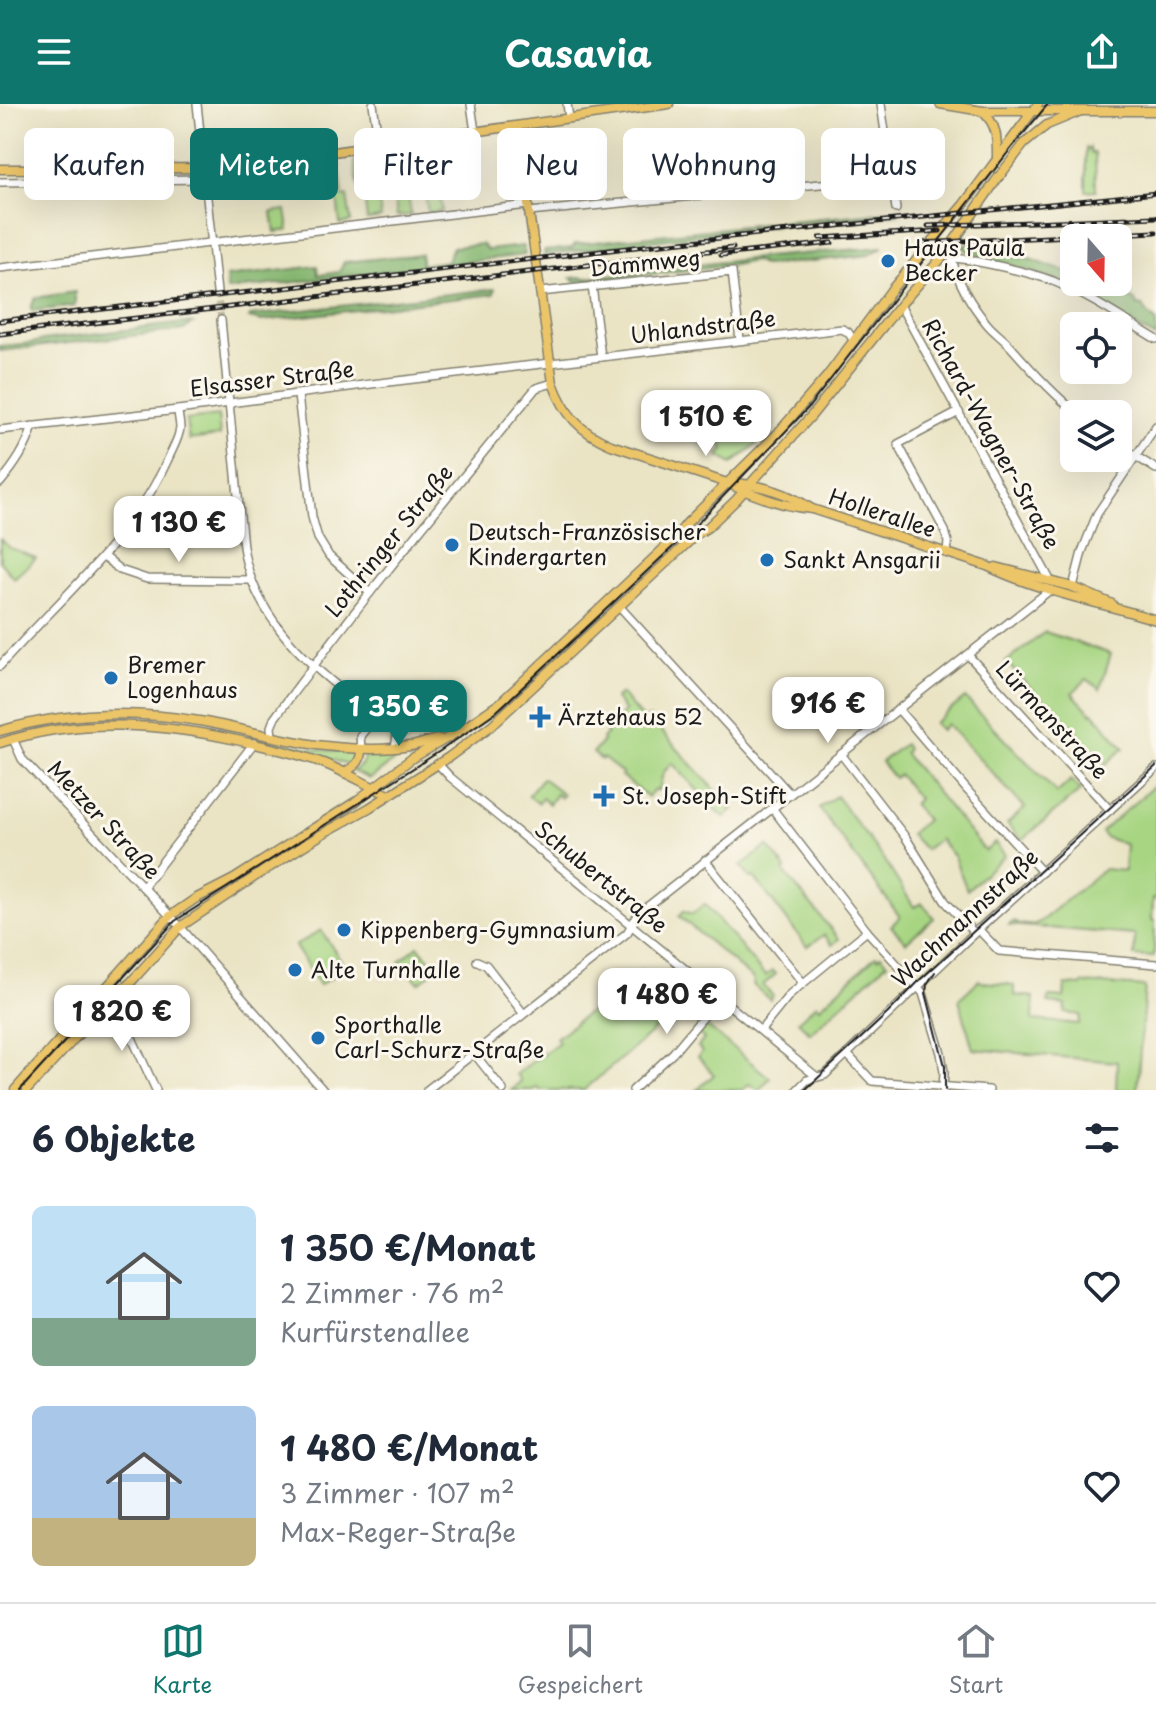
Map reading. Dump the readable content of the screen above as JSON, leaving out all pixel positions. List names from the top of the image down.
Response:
{
  "streets": {
    "main road": ["Hollerallee"],
    "street": [
      "Dammweg",
      "Uhlandstraße",
      "Elsasser Straße",
      "Richard-Wagner-Straße",
      "Lothringer Straße",
      "Lürmanstraße",
      "Metzer Straße",
      "Schubertstraße",
      "Wachmannstraße"
    ]
  },
  "crossings": [
    ["Dammweg", "Uhlandstraße"],
    ["Uhlandstraße", "Elsasser Straße"],
    ["Richard-Wagner-Straße", "Hollerallee"],
    ["Lürmanstraße", "Wachmannstraße"],
    ["Schubertstraße", "Wachmannstraße"]
  ],
  "places": {
    "other": [
      "Haus Paula Becker",
      "Deutsch-Französischer Kindergarten",
      "Sankt Ansgarii",
      "Bremer Logenhaus",
      "Kippenberg-Gymnasium",
      "Alte Turnhalle",
      "Sporthalle Carl-Schurz-Straße"
    ],
    "health": ["Ärztehaus 52", "St. Joseph-Stift"]
  },
  "north": "bottom",
  "page": {
    "header": "Casavia",
    "chip": [
      "Kaufen",
      "Mieten",
      "Filter",
      "Neu",
      "Wohnung",
      "Haus"
    ],
    "price": [
      "1 510 €",
      "1 130 €",
      "916 €",
      "1 350 €",
      "1 480 €",
      "1 820 €"
    ],
    "heading": "6 Objekte",
    "list": [
      {
        "name": "1 350 €/Monat",
        "note": "2 Zimmer · 76 m² · Kurfürstenallee"
      },
      {
        "name": "1 480 €/Monat",
        "note": "3 Zimmer · 107 m² · Max-Reger-Straße"
      }
    ],
    "tabs": ["Karte", "Gespeichert", "Start"]
  }
}
